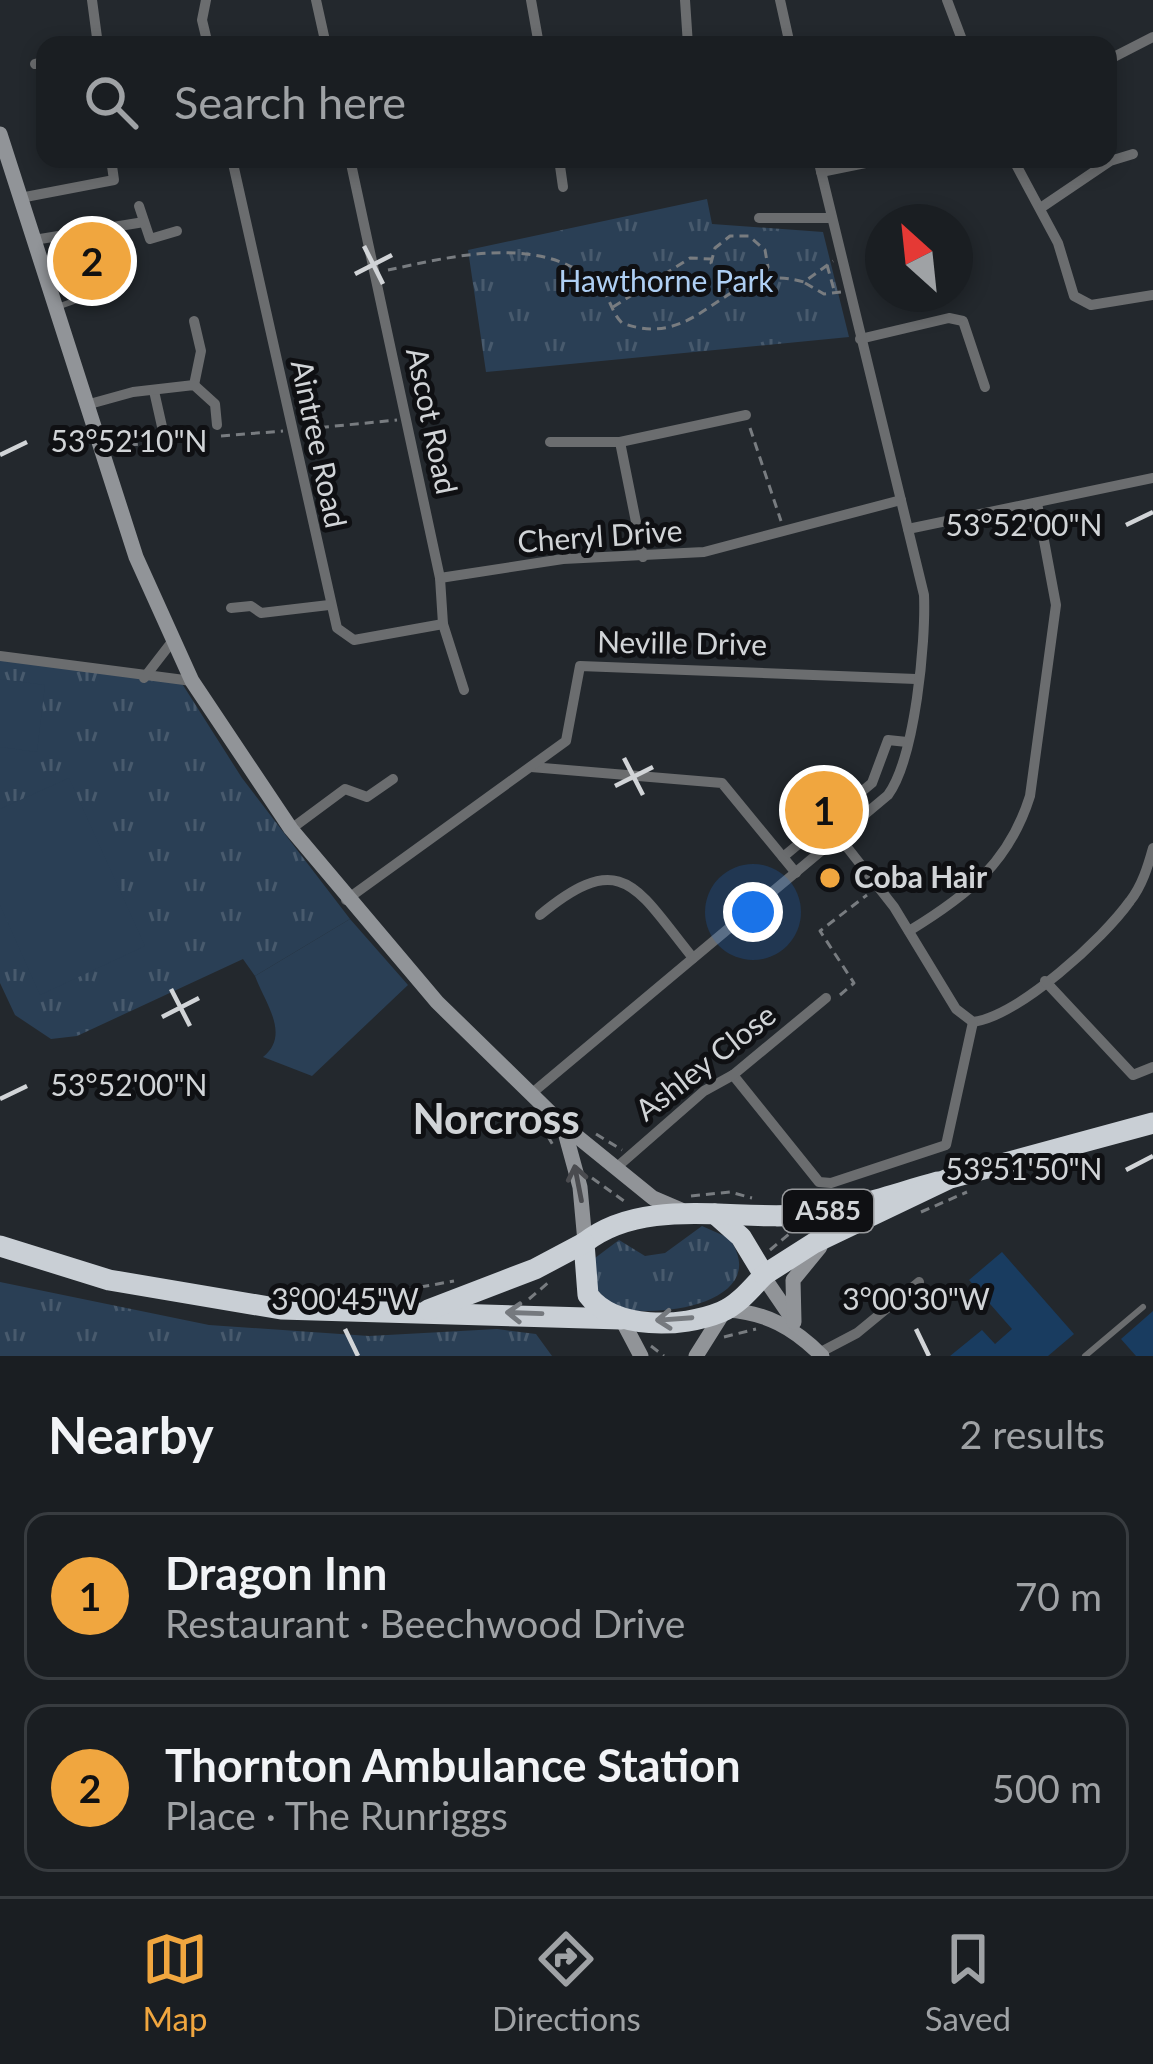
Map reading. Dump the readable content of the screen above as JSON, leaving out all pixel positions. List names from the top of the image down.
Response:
{
  "streets": {
    "highway": ["A585"],
    "street": [
      "Ascot Road",
      "Aintree Road",
      "Cheryl Drive",
      "Neville Drive",
      "Ashley Close"
    ]
  },
  "crossings": [
    ["Ascot Road", "Cheryl Drive"]
  ],
  "districts": ["Norcross"],
  "parks": ["Hawthorne Park"],
  "places": ["Coba Hair"],
  "north": "top left",
  "page": {
    "search": "Search here",
    "pins": ["2", "1"],
    "heading": ["Nearby", "2 results"],
    "list": [
      {
        "mark": "1",
        "name": "Dragon Inn",
        "note": "Restaurant · Beechwood Drive",
        "value": "70 m"
      },
      {
        "mark": "2",
        "name": "Thornton Ambulance Station",
        "note": "Place · The Runriggs",
        "value": "500 m"
      }
    ],
    "nav": ["Map", "Directions", "Saved"]
  },
  "coordinates": [
    "53°52'10\"N",
    "53°52'00\"N",
    "53°51'50\"N",
    "3°00'45\"W",
    "3°00'30\"W"
  ]
}
